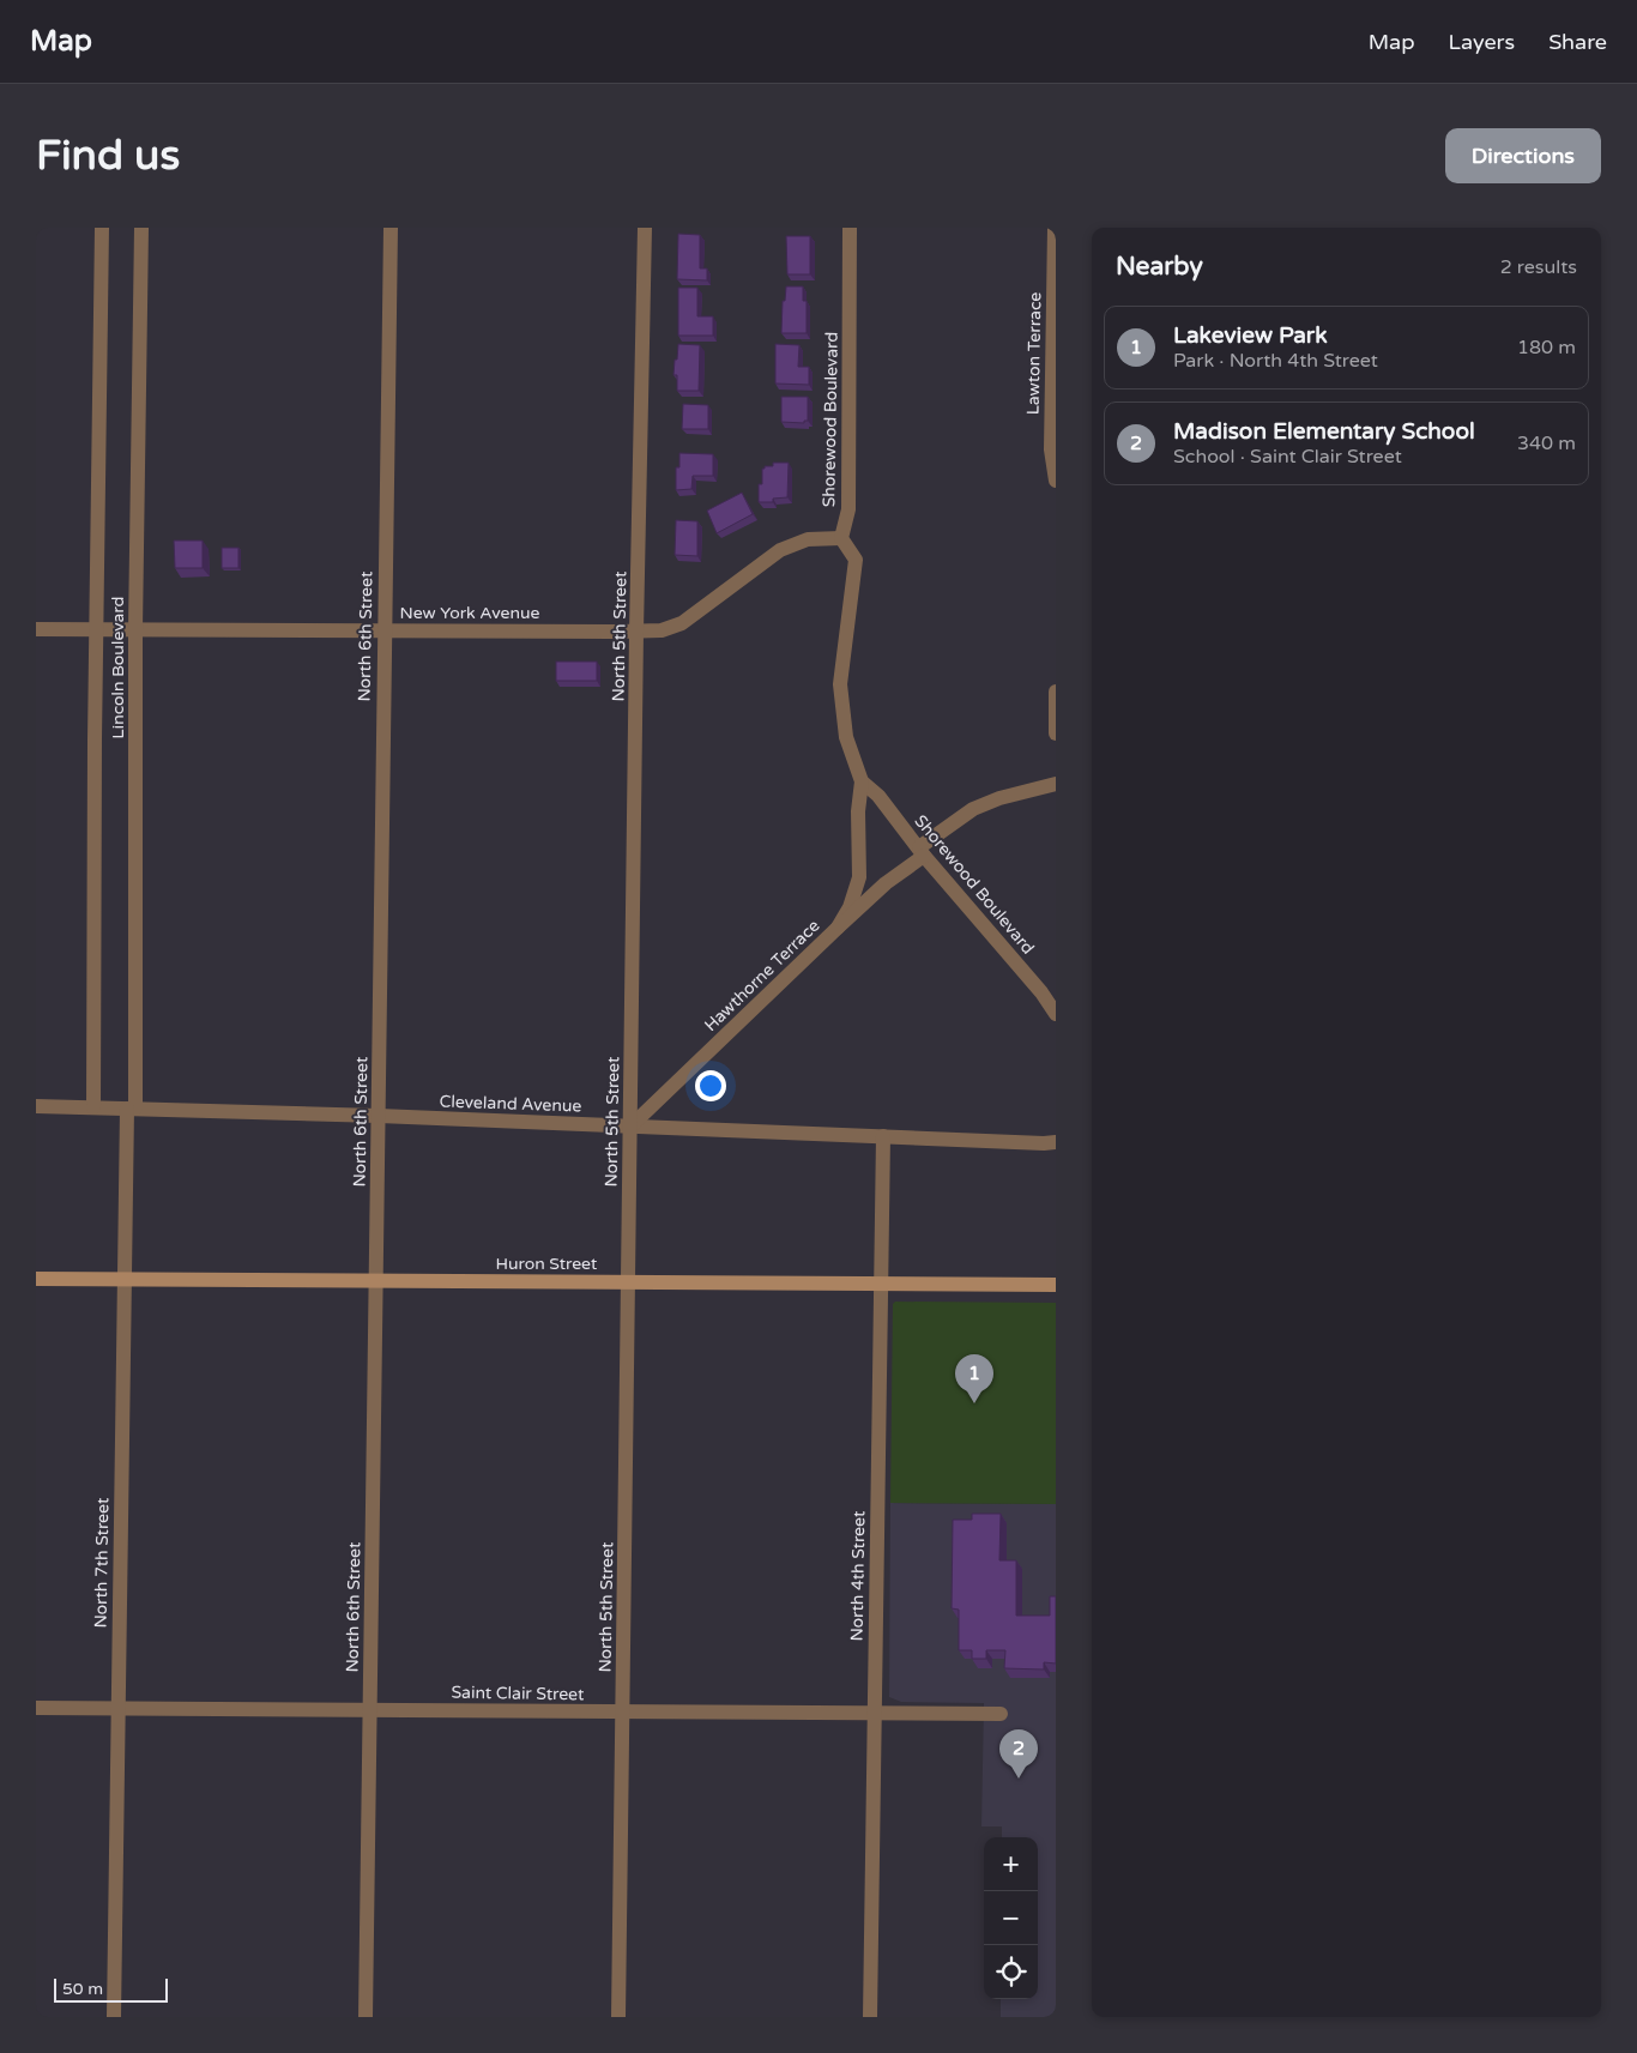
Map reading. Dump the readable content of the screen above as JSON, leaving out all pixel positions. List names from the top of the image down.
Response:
{
  "streets": {
    "street": [
      "Lawton Terrace",
      "Shorewood Boulevard",
      "New York Avenue",
      "North 6th Street",
      "North 5th Street",
      "Lincoln Boulevard",
      "Hawthorne Terrace",
      "Cleveland Avenue",
      "Huron Street",
      "North 7th Street",
      "North 4th Street",
      "Saint Clair Street"
    ]
  },
  "crossings": [
    ["Shorewood Boulevard", "New York Avenue"],
    ["Shorewood Boulevard", "Hawthorne Terrace"],
    ["New York Avenue", "North 6th Street"],
    ["New York Avenue", "North 5th Street"],
    ["New York Avenue", "Lincoln Boulevard"],
    ["North 6th Street", "Cleveland Avenue"],
    ["North 6th Street", "Huron Street"],
    ["North 6th Street", "Saint Clair Street"],
    ["North 5th Street", "Hawthorne Terrace"],
    ["North 5th Street", "Cleveland Avenue"],
    ["North 5th Street", "Huron Street"],
    ["North 5th Street", "Saint Clair Street"],
    ["Lincoln Boulevard", "Cleveland Avenue"],
    ["Lincoln Boulevard", "North 7th Street"],
    ["Hawthorne Terrace", "Cleveland Avenue"],
    ["Cleveland Avenue", "North 7th Street"],
    ["Cleveland Avenue", "North 4th Street"],
    ["Huron Street", "North 7th Street"],
    ["Huron Street", "North 4th Street"],
    ["North 7th Street", "Saint Clair Street"],
    ["North 4th Street", "Saint Clair Street"]
  ],
  "scale_bar": "50 m",
  "page": {
    "header": "Map",
    "nav": ["Map", "Layers", "Share"],
    "buttons": "Directions",
    "title": "Find us",
    "heading": ["Nearby", "2 results"],
    "list": [
      {
        "mark": "1",
        "name": "Lakeview Park",
        "note": "Park · North 4th Street",
        "value": "180 m"
      },
      {
        "mark": "2",
        "name": "Madison Elementary School",
        "note": "School · Saint Clair Street",
        "value": "340 m"
      }
    ],
    "pins": ["1", "2"],
    "map_buttons": ["+", "−"],
    "scale": "50 m"
  }
}
